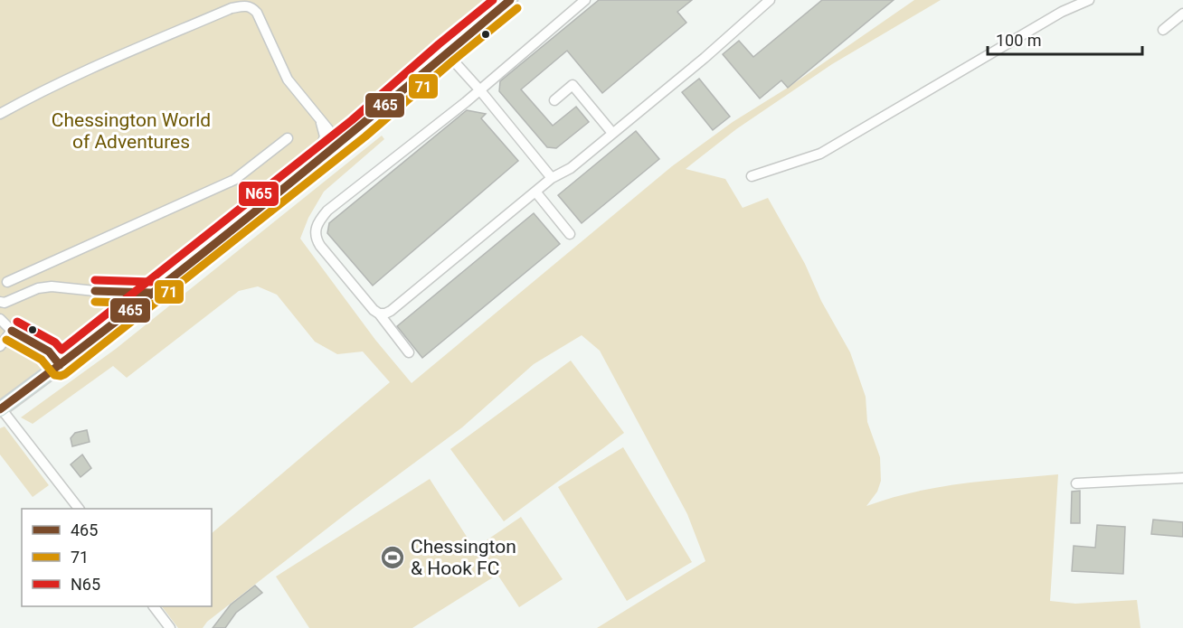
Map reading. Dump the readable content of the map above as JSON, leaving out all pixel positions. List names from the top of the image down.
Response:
{
  "parks": ["Chessington World of Adventures"],
  "places": {
    "sports": ["Chessington & Hook FC"]
  },
  "lines": ["transit line 465", "transit line N65", "transit line 71"],
  "legend": ["465", "71", "N65"],
  "scale_bar": "100 m"
}
